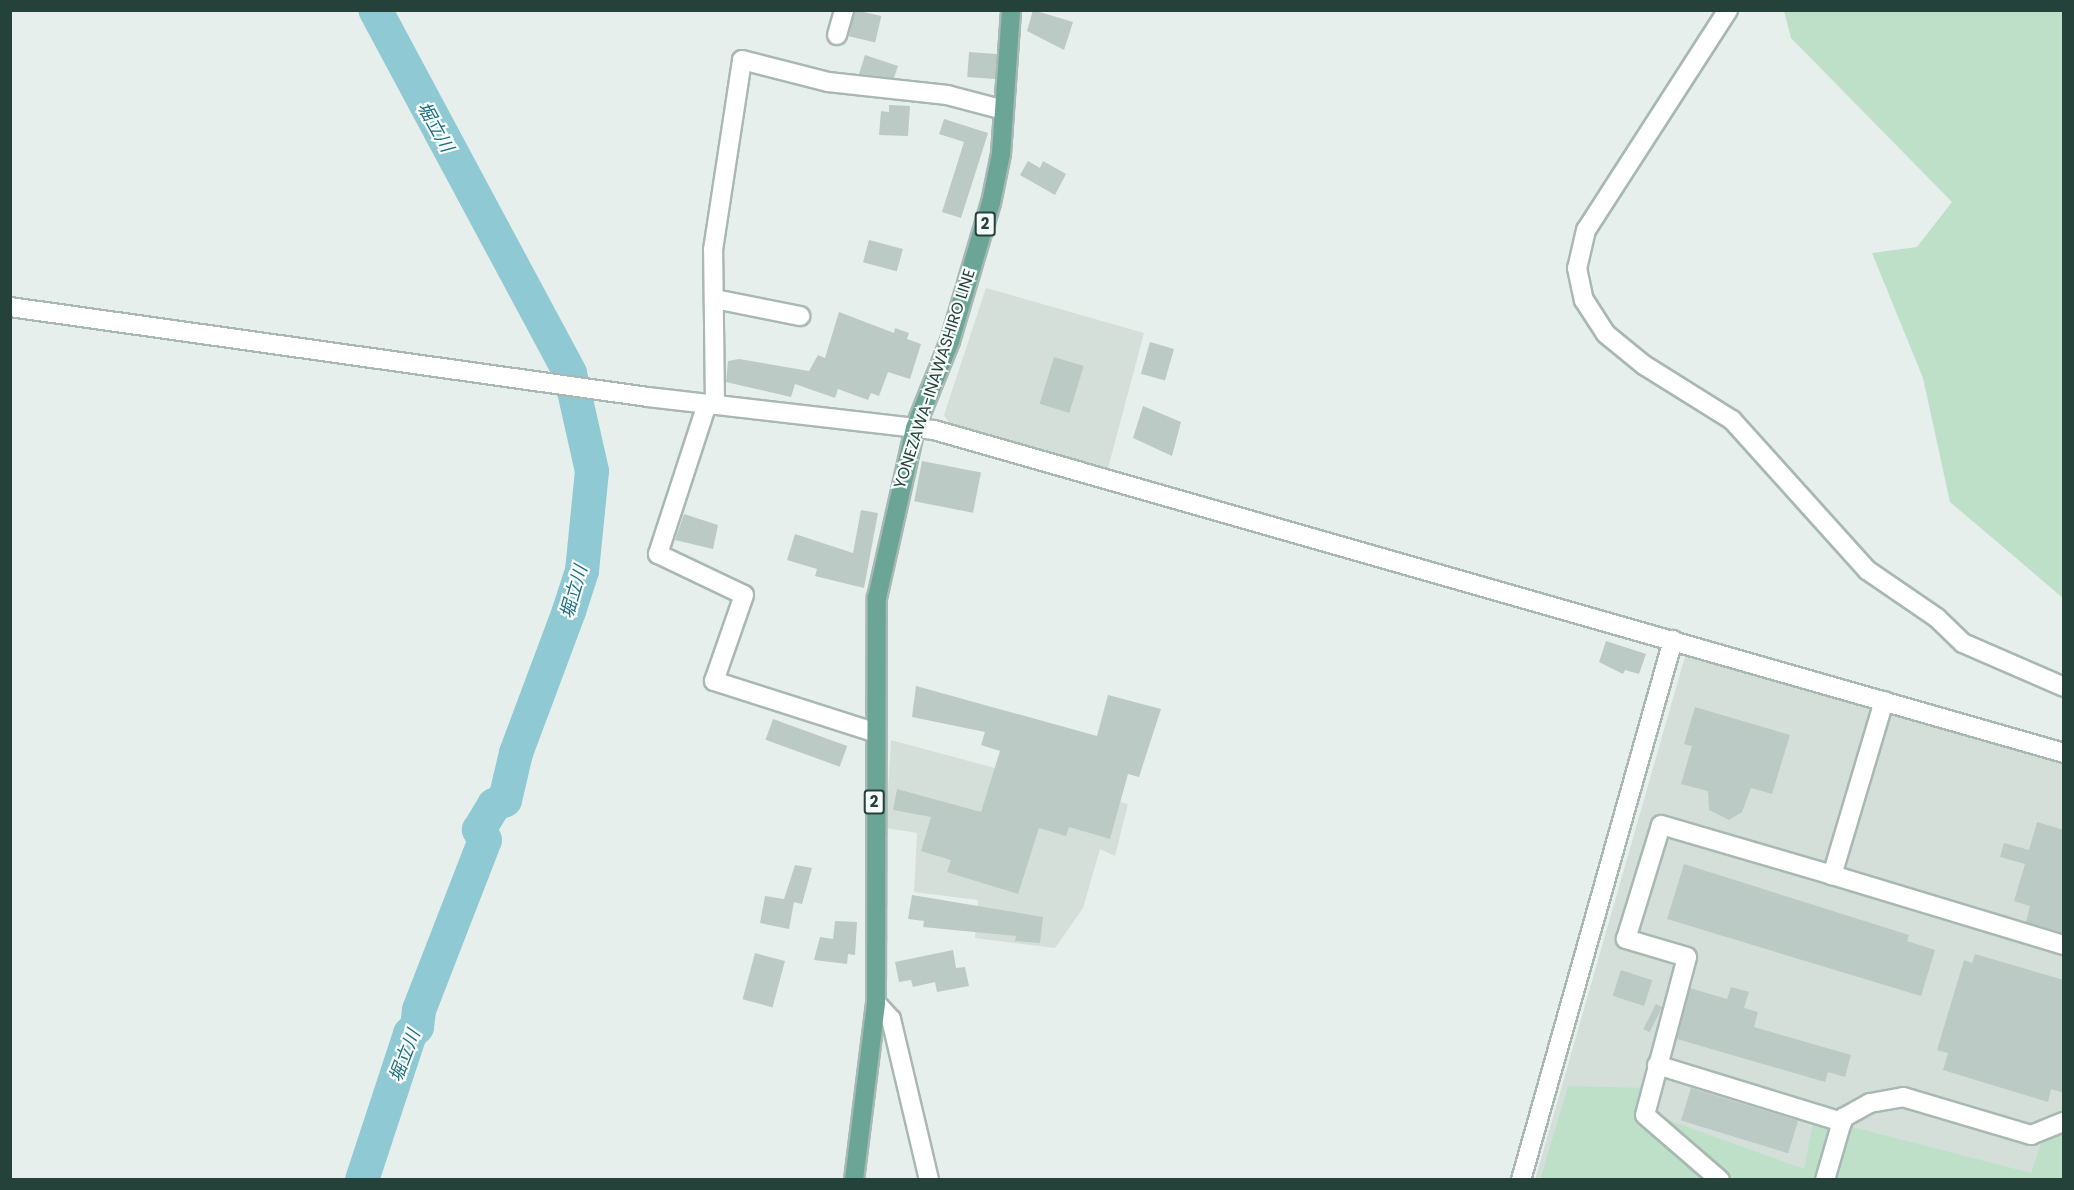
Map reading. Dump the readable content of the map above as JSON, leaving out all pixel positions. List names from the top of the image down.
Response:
{
  "streets": {
    "main road": ["2", "YONEZAWA-INAWASHIRO LINE"]
  },
  "water": ["堀立川"]
}
